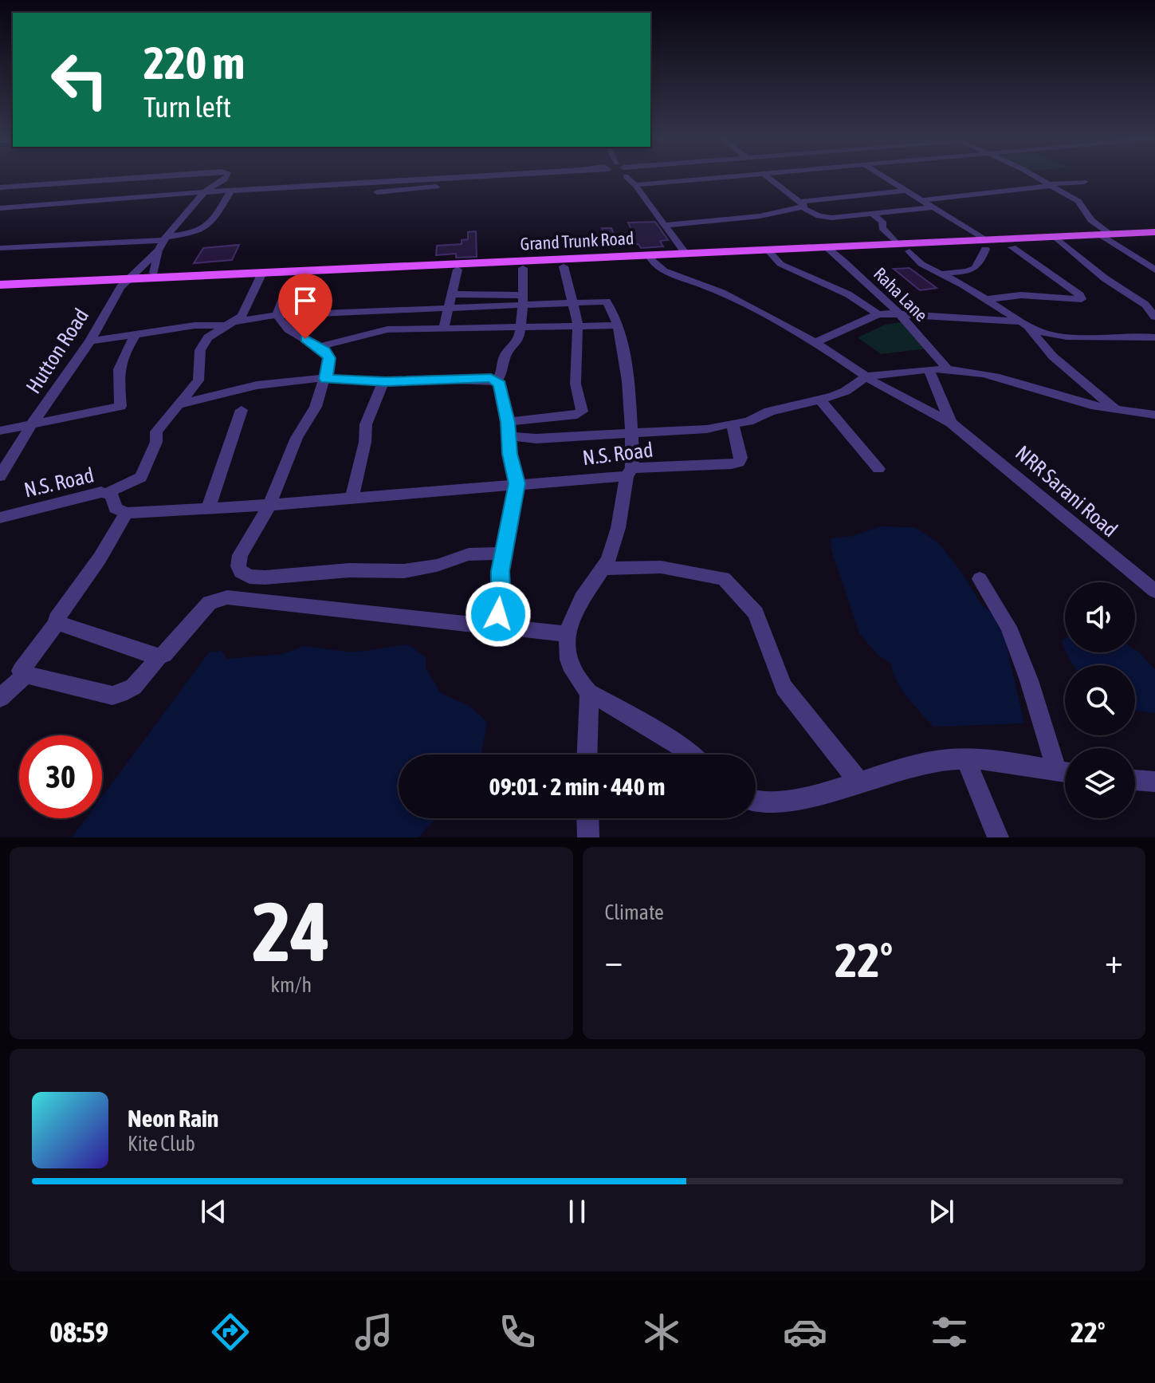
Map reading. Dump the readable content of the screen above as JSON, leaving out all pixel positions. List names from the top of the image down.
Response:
{
  "streets": {
    "main road": ["Grand Trunk Road"],
    "street": [
      "Raha Lane",
      "Hutton Road",
      "N.S. Road",
      "NRR Sarani Road"
    ]
  },
  "crossings": [
    ["Grand Trunk Road", "Hutton Road"],
    ["Grand Trunk Road", "NRR Sarani Road"]
  ],
  "page": {
    "turn": ["220 m", "Turn left"],
    "limit": "30",
    "trip": "09:01 · 2 min · 440 m",
    "tile": [
      ["24", "km/h"],
      "Climate"
    ],
    "heat": ["−", "22°", "+"],
    "song": ["Neon Rain", "Kite Club"],
    "tabs": ["08:59", "22°"]
  }
}
